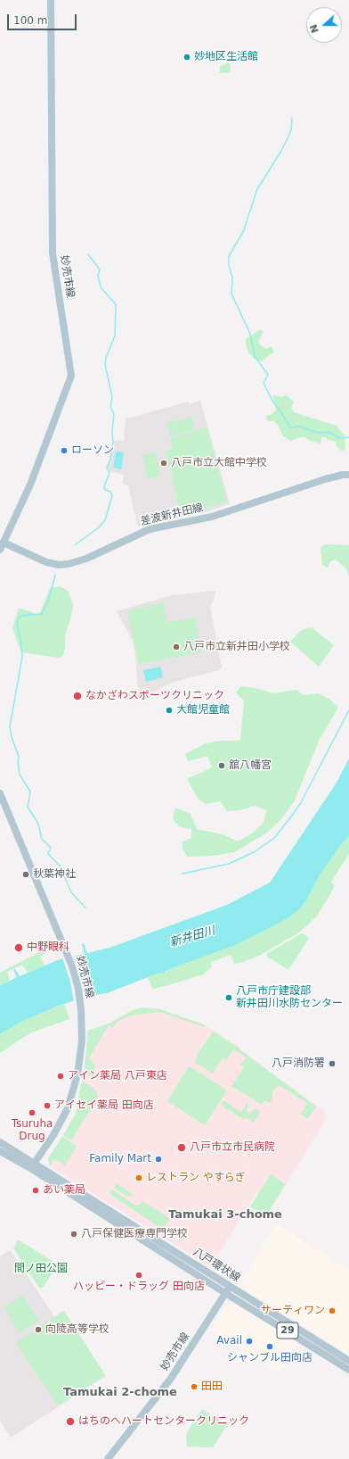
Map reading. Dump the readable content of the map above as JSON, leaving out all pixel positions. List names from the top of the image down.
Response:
{
  "streets": {
    "main road": [
      "妙売市線",
      "差波新井田線",
      "八戸環状線",
      "29"
    ]
  },
  "crossings": [
    ["妙売市線", "差波新井田線"],
    ["妙売市線", "八戸環状線"]
  ],
  "districts": ["Tamukai 3-chome", "Tamukai 2-chome"],
  "water": ["新井田川"],
  "parks": ["間ノ田公園"],
  "places": [
    "妙地区生活館",
    "ローソン",
    "八戸市立大館中学校",
    "八戸市立新井田小学校",
    "なかざわスポーツクリニック",
    "大館児童館",
    "舘八幡宮",
    "秋葉神社",
    "中野眼科",
    "八戸市庁建設部 新井田川水防センター",
    "八戸消防署",
    "アイン薬局 八戸東店",
    "アイセイ薬局 田向店",
    "Tsuruha Drug",
    "八戸市立市民病院",
    "Family Mart",
    "レストラン やすらぎ",
    "あい薬局",
    "八戸保健医療専門学校",
    "ハッピー・ドラッグ 田向店",
    "サーティワン",
    "向陵高等学校",
    "Avail",
    "シャンブル田向店",
    "田田",
    "はちのへハートセンタークリニック"
  ],
  "scale_bar": "100 m",
  "north": "left"
}
